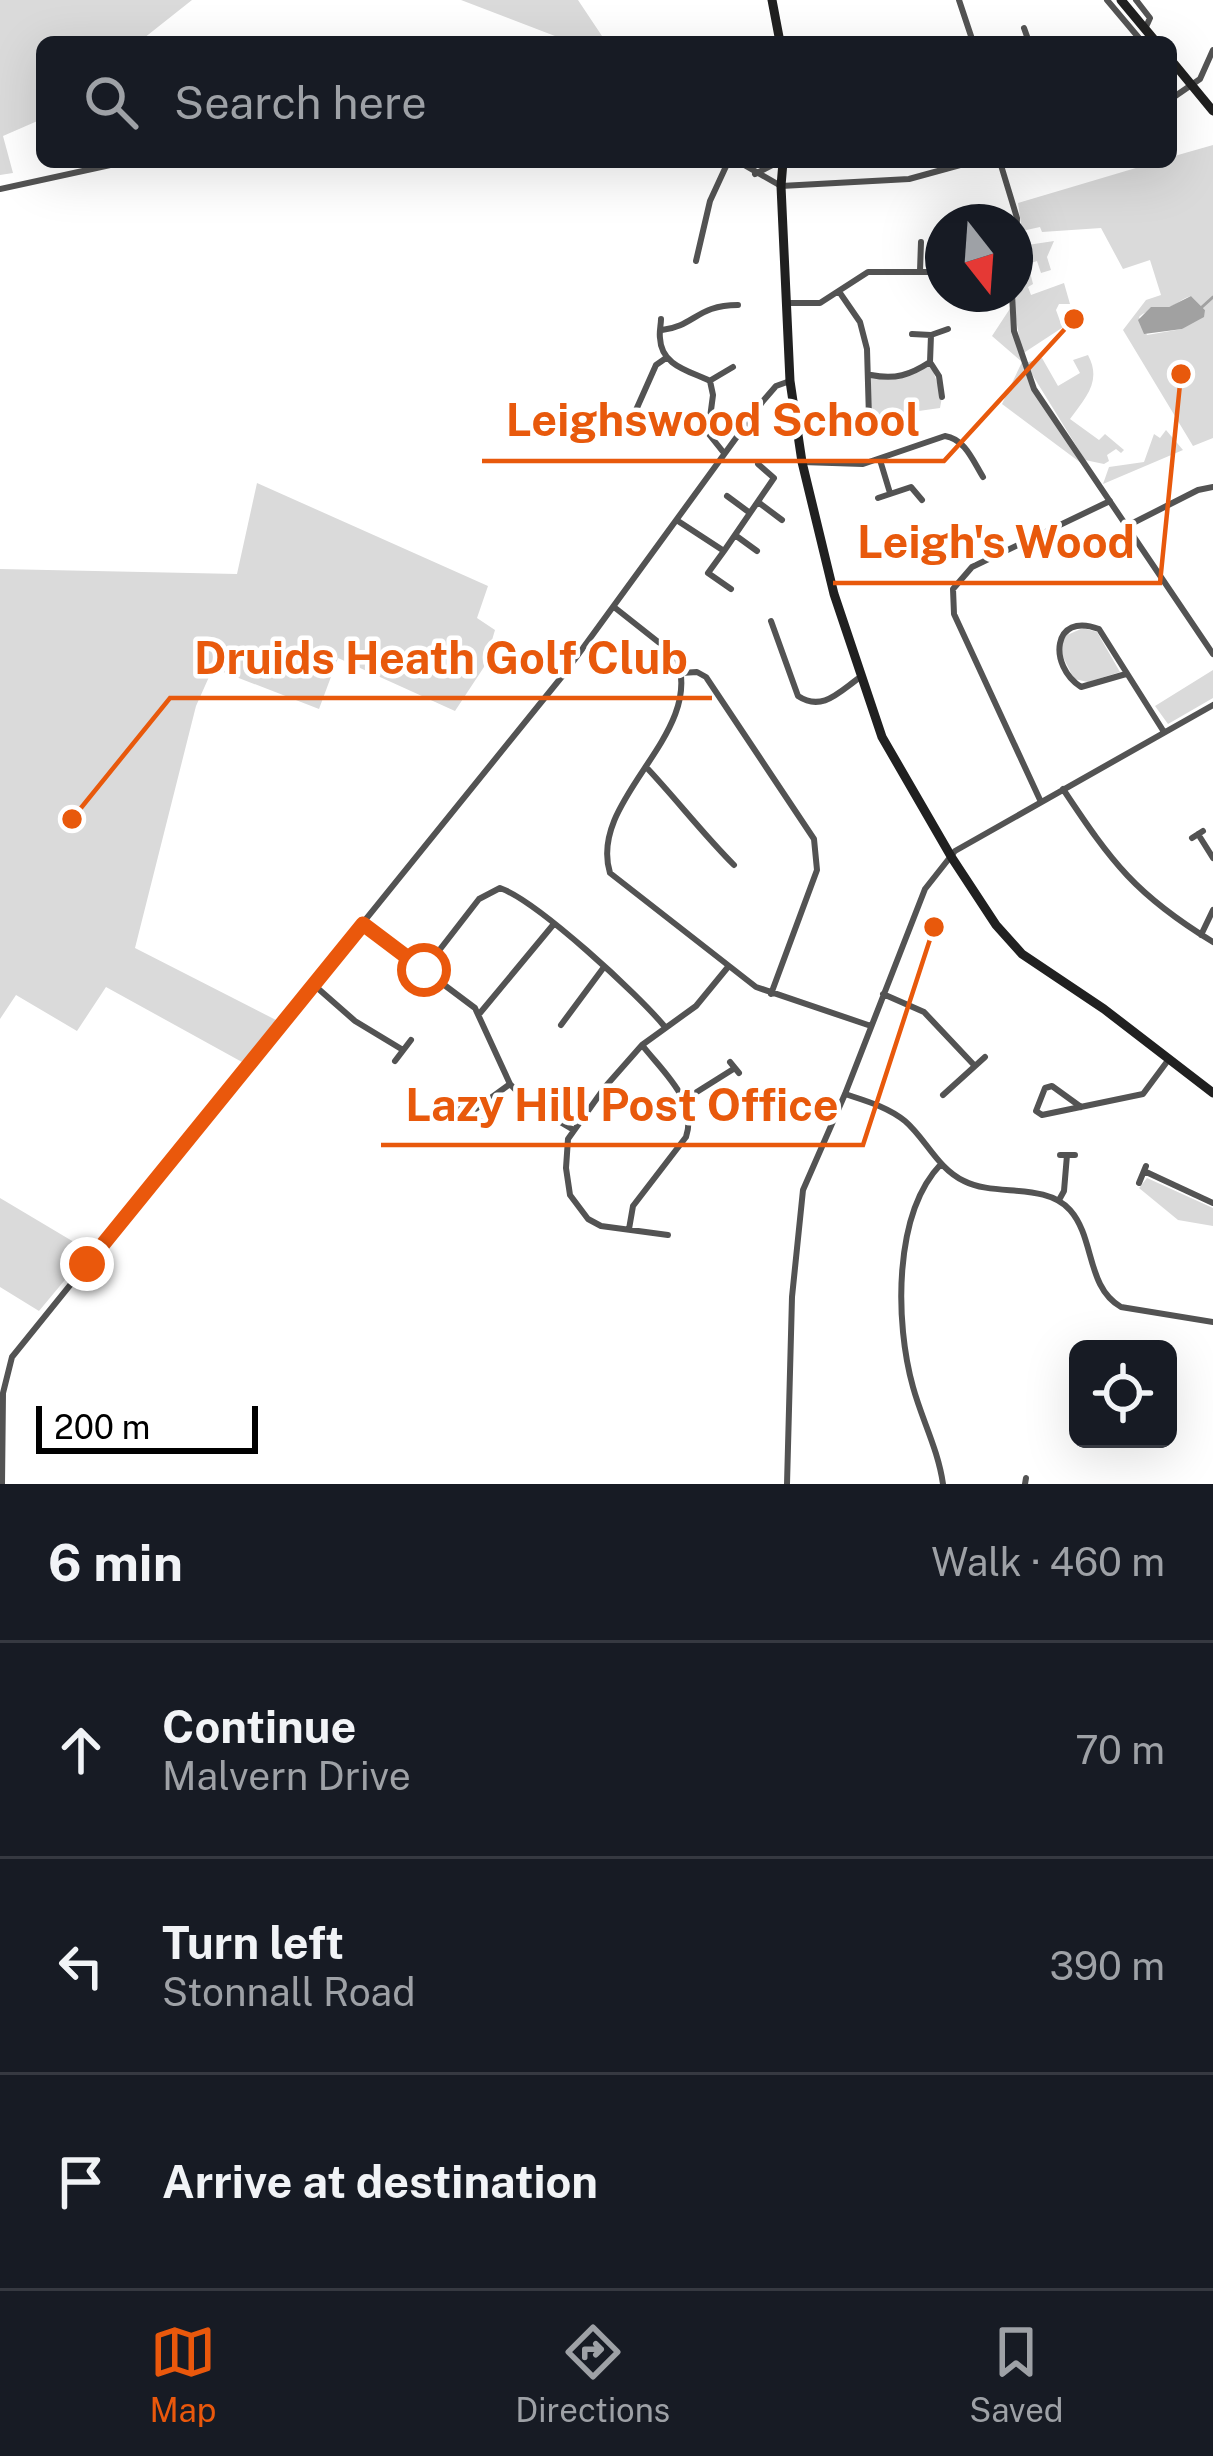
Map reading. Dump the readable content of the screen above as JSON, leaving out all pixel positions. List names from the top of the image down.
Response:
{
  "places": [
    "Leighswood School",
    "Leigh's Wood",
    "Druids Heath Golf Club",
    "Lazy Hill Post Office"
  ],
  "scale_bar": "200 m",
  "north": "bottom",
  "page": {
    "search": "Search here",
    "scale": "200 m",
    "heading": ["6 min", "Walk · 460 m"],
    "list": [
      ["Continue", "Malvern Drive", "70 m"],
      ["Turn left", "Stonnall Road", "390 m"],
      "Arrive at destination"
    ],
    "nav": ["Map", "Directions", "Saved"]
  }
}
